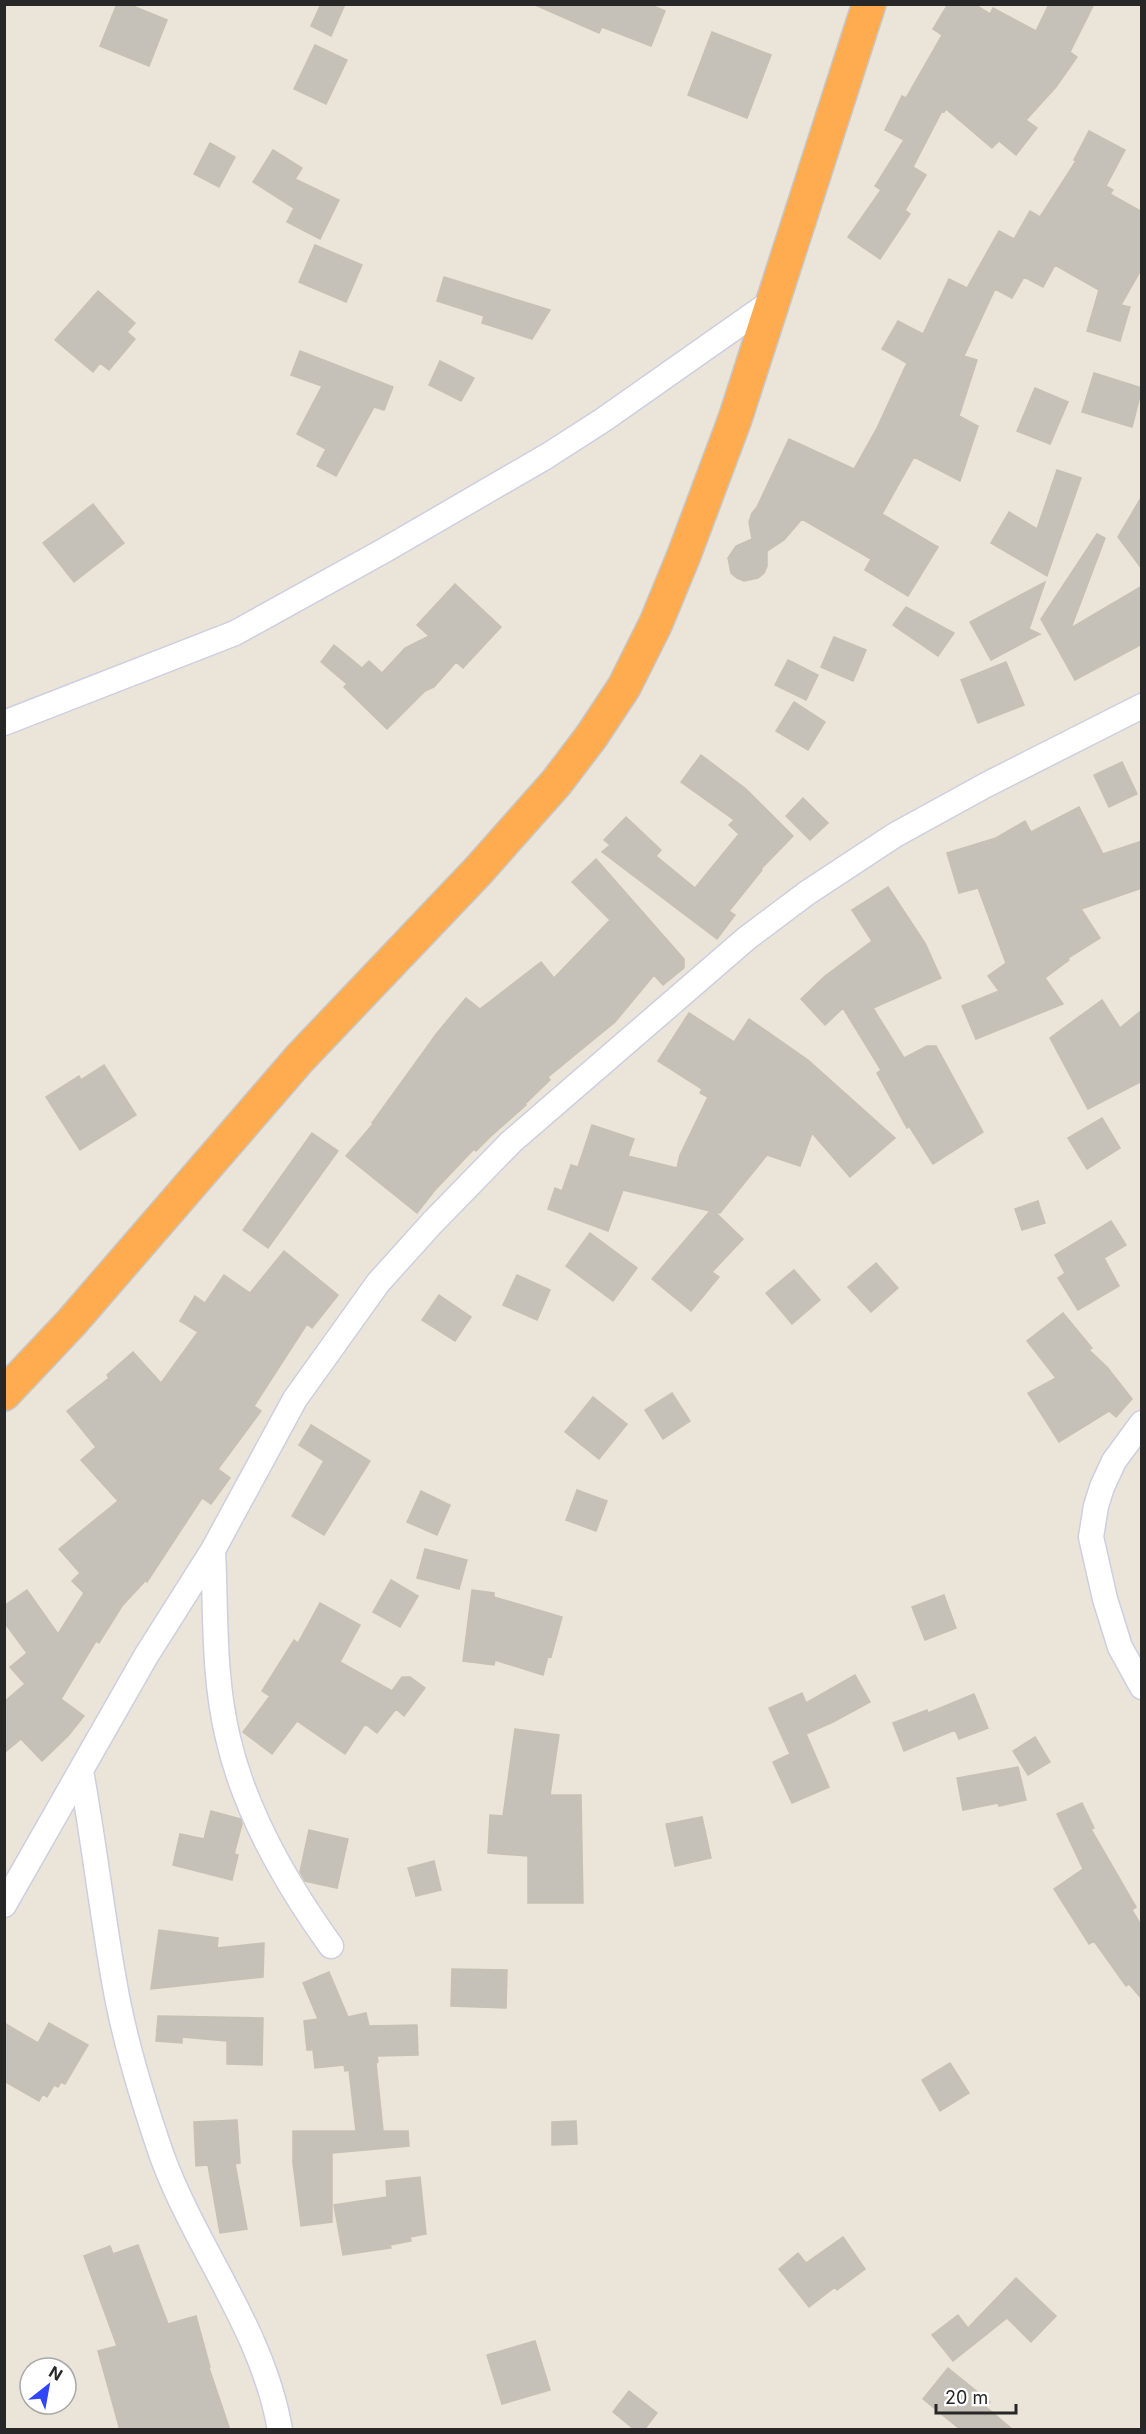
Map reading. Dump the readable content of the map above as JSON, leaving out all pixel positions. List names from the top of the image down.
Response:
{
  "scale_bar": "20 m",
  "north": "top right"
}
